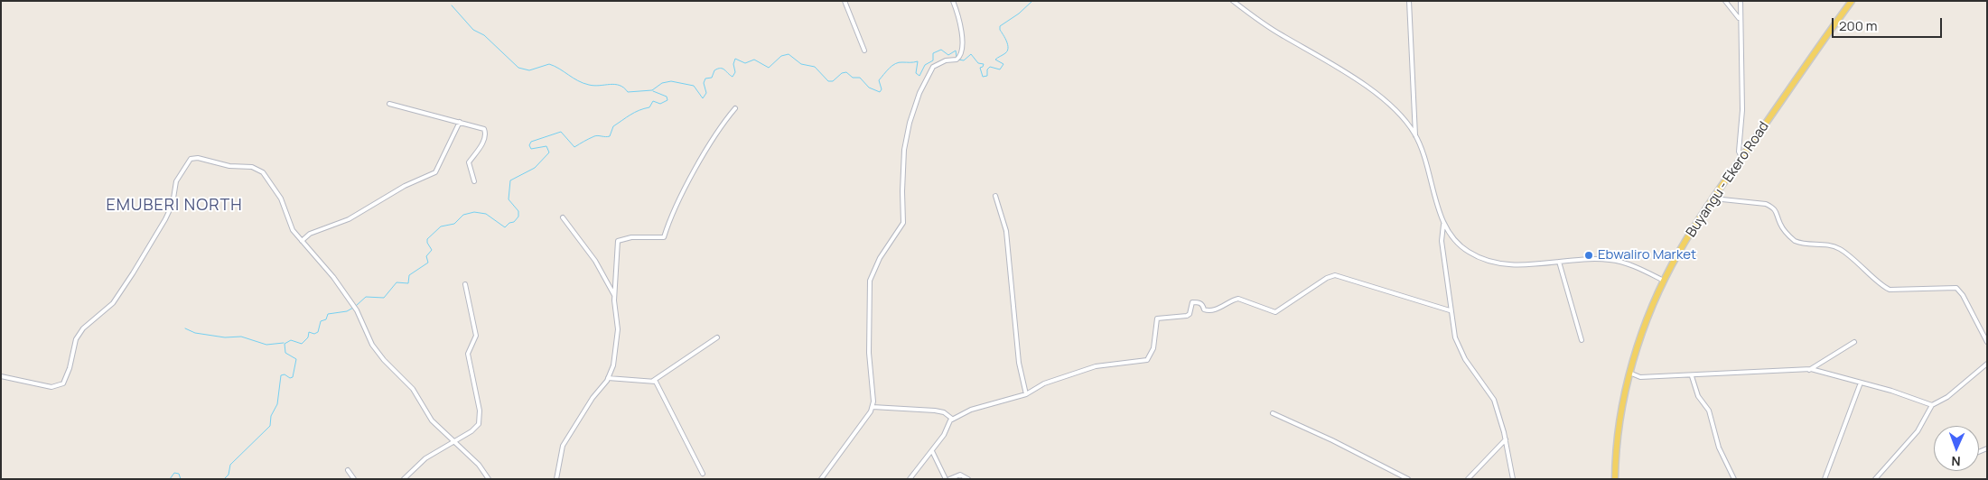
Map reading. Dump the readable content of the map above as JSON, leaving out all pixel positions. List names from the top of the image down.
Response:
{
  "streets": {
    "main road": ["Buyangu - Ekero Road"]
  },
  "districts": ["EMUBERI NORTH"],
  "places": ["Ebwaliro Market"],
  "scale_bar": "200 m",
  "north": "bottom"
}
